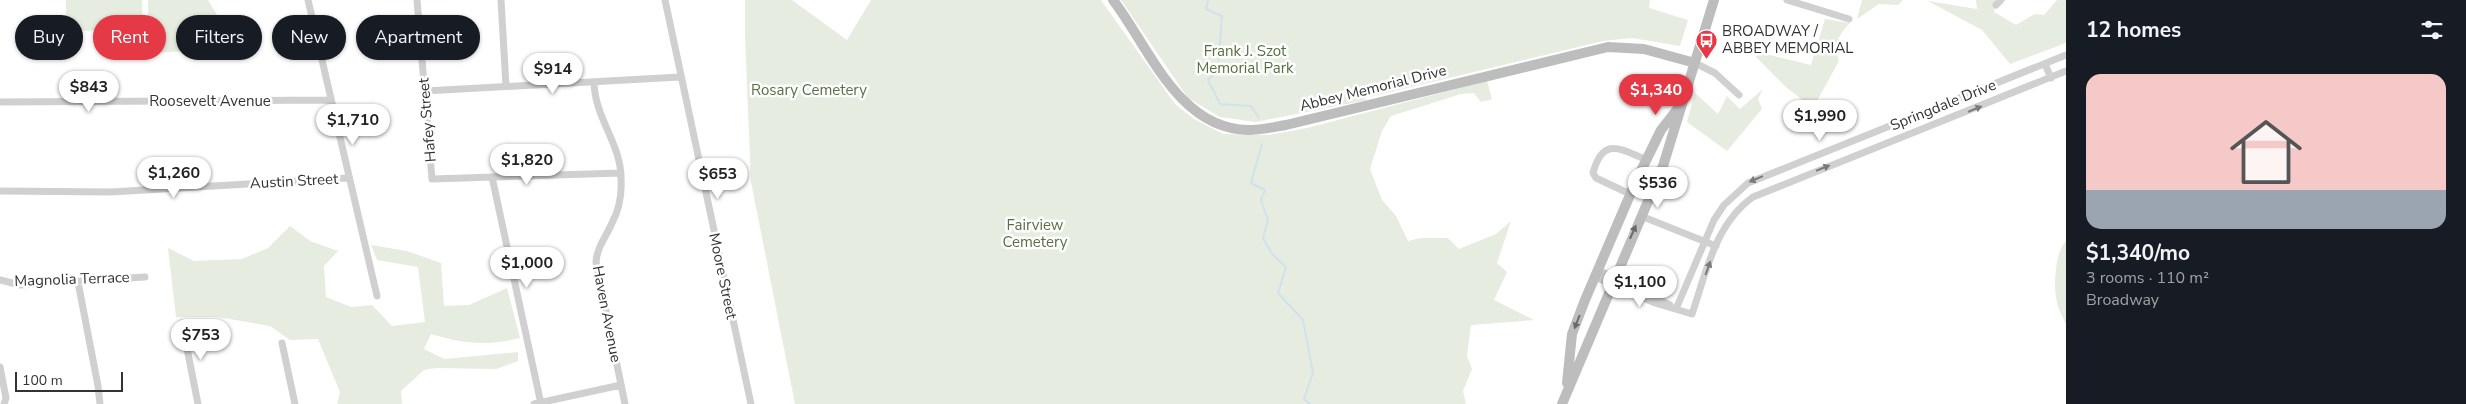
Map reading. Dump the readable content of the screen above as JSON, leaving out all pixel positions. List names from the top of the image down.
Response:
{
  "streets": {
    "main road": ["Abbey Memorial Drive"],
    "street": [
      "Roosevelt Avenue",
      "Springdale Drive",
      "Hafey Street",
      "Austin Street",
      "Moore Street",
      "Magnolia Terrace",
      "Haven Avenue"
    ]
  },
  "parks": ["Frank J. Szot Memorial Park", "Rosary Cemetery", "Fairview Cemetery"],
  "places": {
    "bus stop": ["BROADWAY / ABBEY MEMORIAL"]
  },
  "scale_bar": "100 m",
  "page": {
    "heading": "12 homes",
    "chip": [
      "Buy",
      "Rent",
      "Filters",
      "New",
      "Apartment"
    ],
    "price": [
      "$914",
      "$843",
      "$1,340",
      "$1,990",
      "$1,710",
      "$1,820",
      "$1,260",
      "$653",
      "$536",
      "$1,000",
      "$1,100",
      "$753"
    ],
    "list": [
      {
        "name": "$1,340/mo",
        "note": "3 rooms · 110 m² · Broadway"
      }
    ],
    "scale": "100 m"
  }
}
